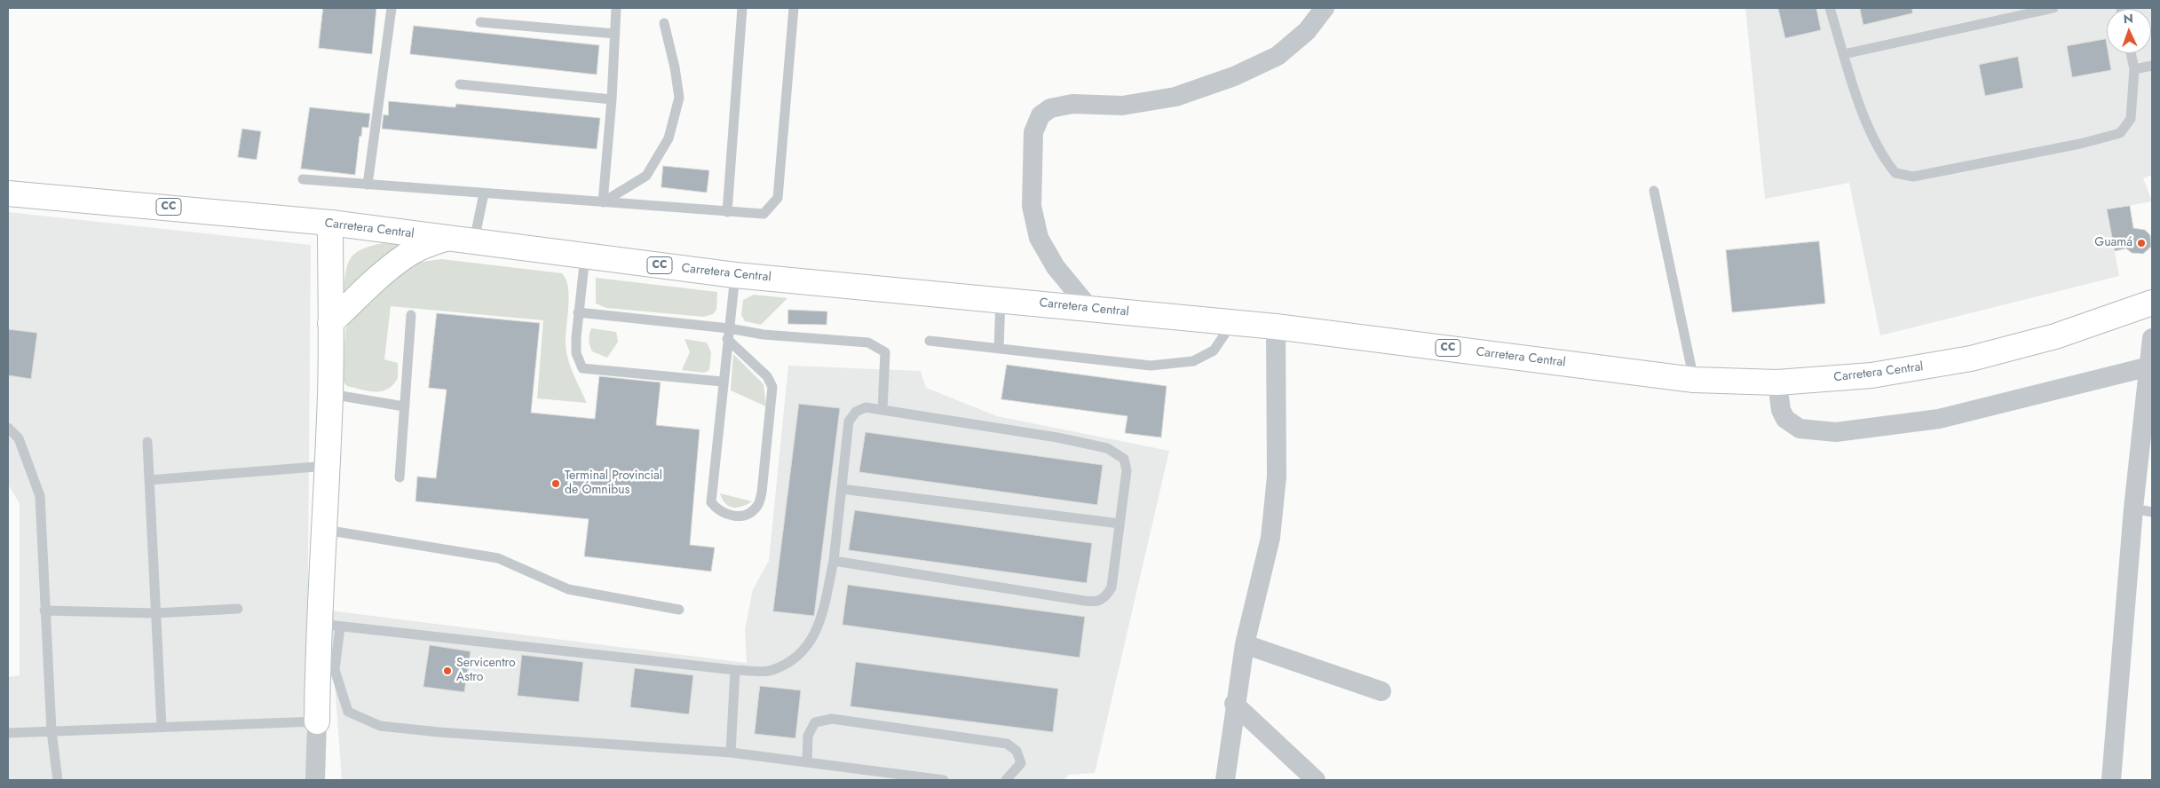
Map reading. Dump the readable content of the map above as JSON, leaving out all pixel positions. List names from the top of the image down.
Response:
{
  "streets": {
    "main road": ["CC", "Carretera Central"]
  },
  "places": ["Guamá", "Terminal Provincial de Ómnibus", "Servicentro Astro"],
  "north": "top"
}
